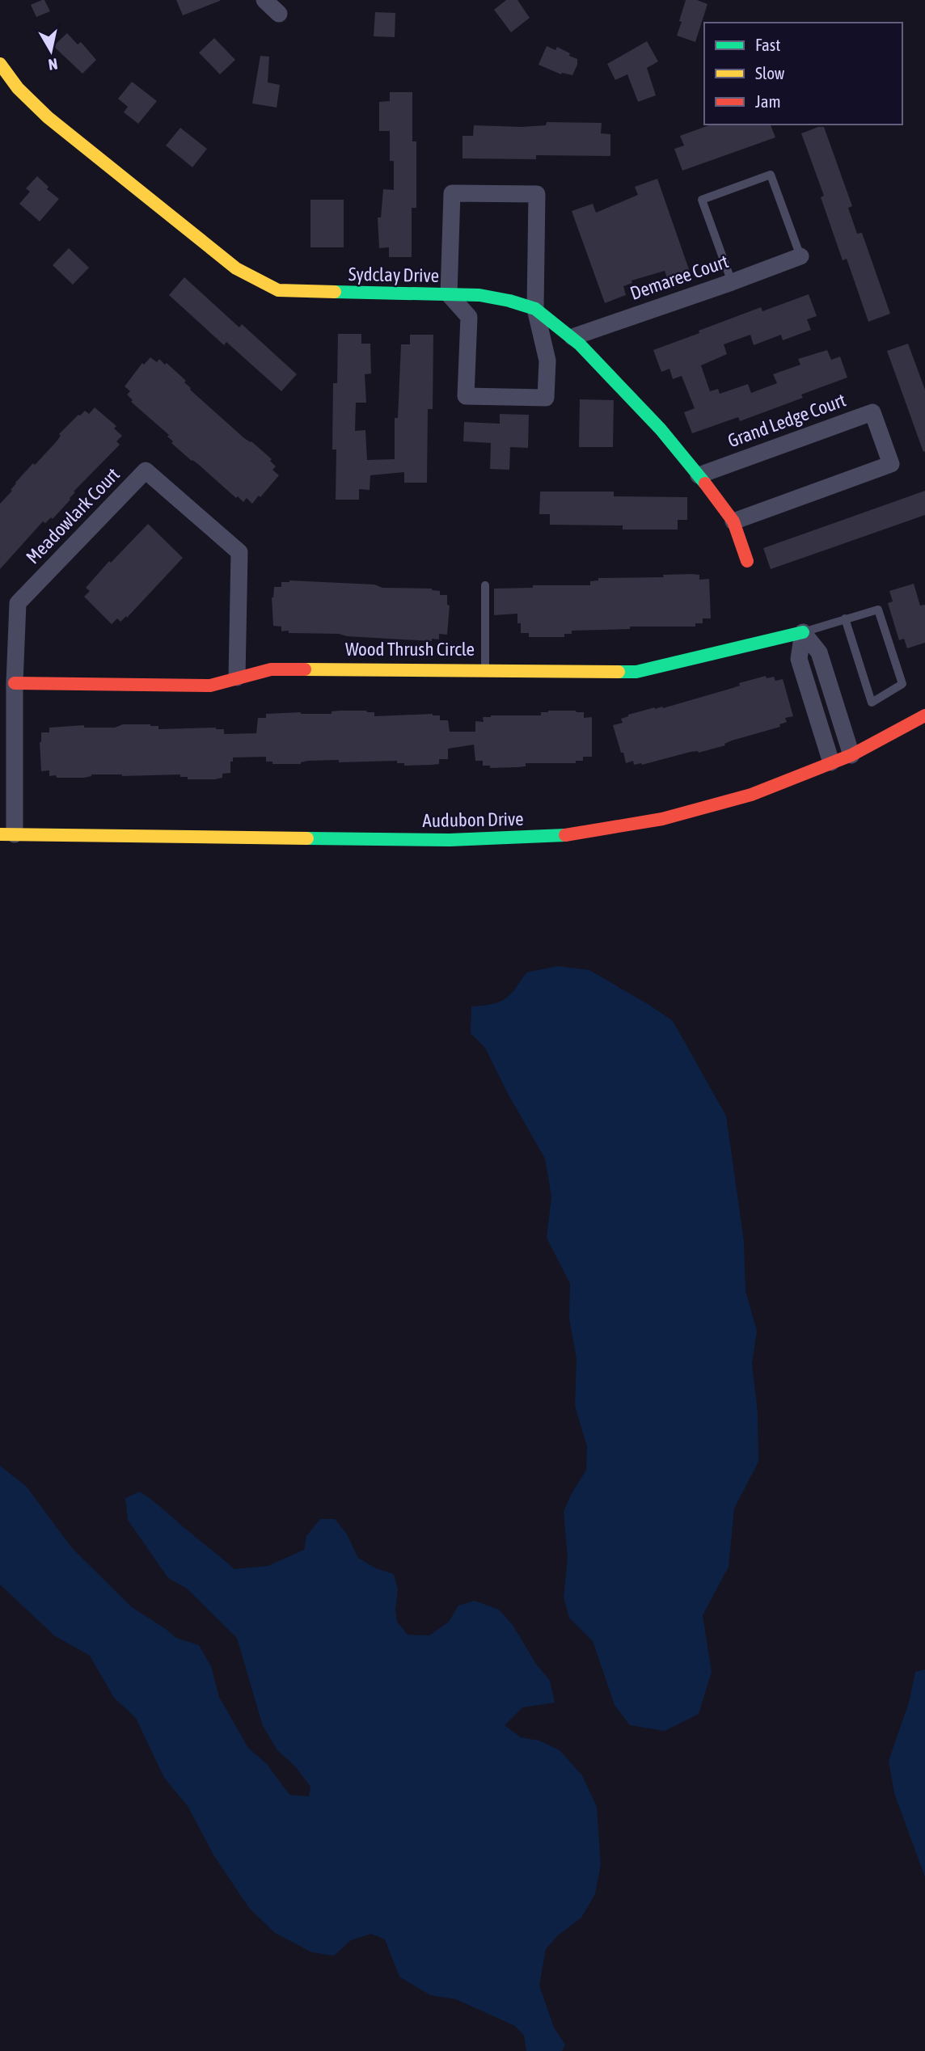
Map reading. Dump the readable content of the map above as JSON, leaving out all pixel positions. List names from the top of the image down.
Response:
{
  "streets": {
    "street": [
      "Sydclay Drive",
      "Demaree Court",
      "Grand Ledge Court",
      "Meadowlark Court",
      "Wood Thrush Circle",
      "Audubon Drive"
    ]
  },
  "crossings": [
    ["Sydclay Drive", "Demaree Court"],
    ["Sydclay Drive", "Grand Ledge Court"],
    ["Meadowlark Court", "Wood Thrush Circle"],
    ["Meadowlark Court", "Audubon Drive"]
  ],
  "legend": ["Fast", "Slow", "Jam"],
  "north": "bottom"
}
